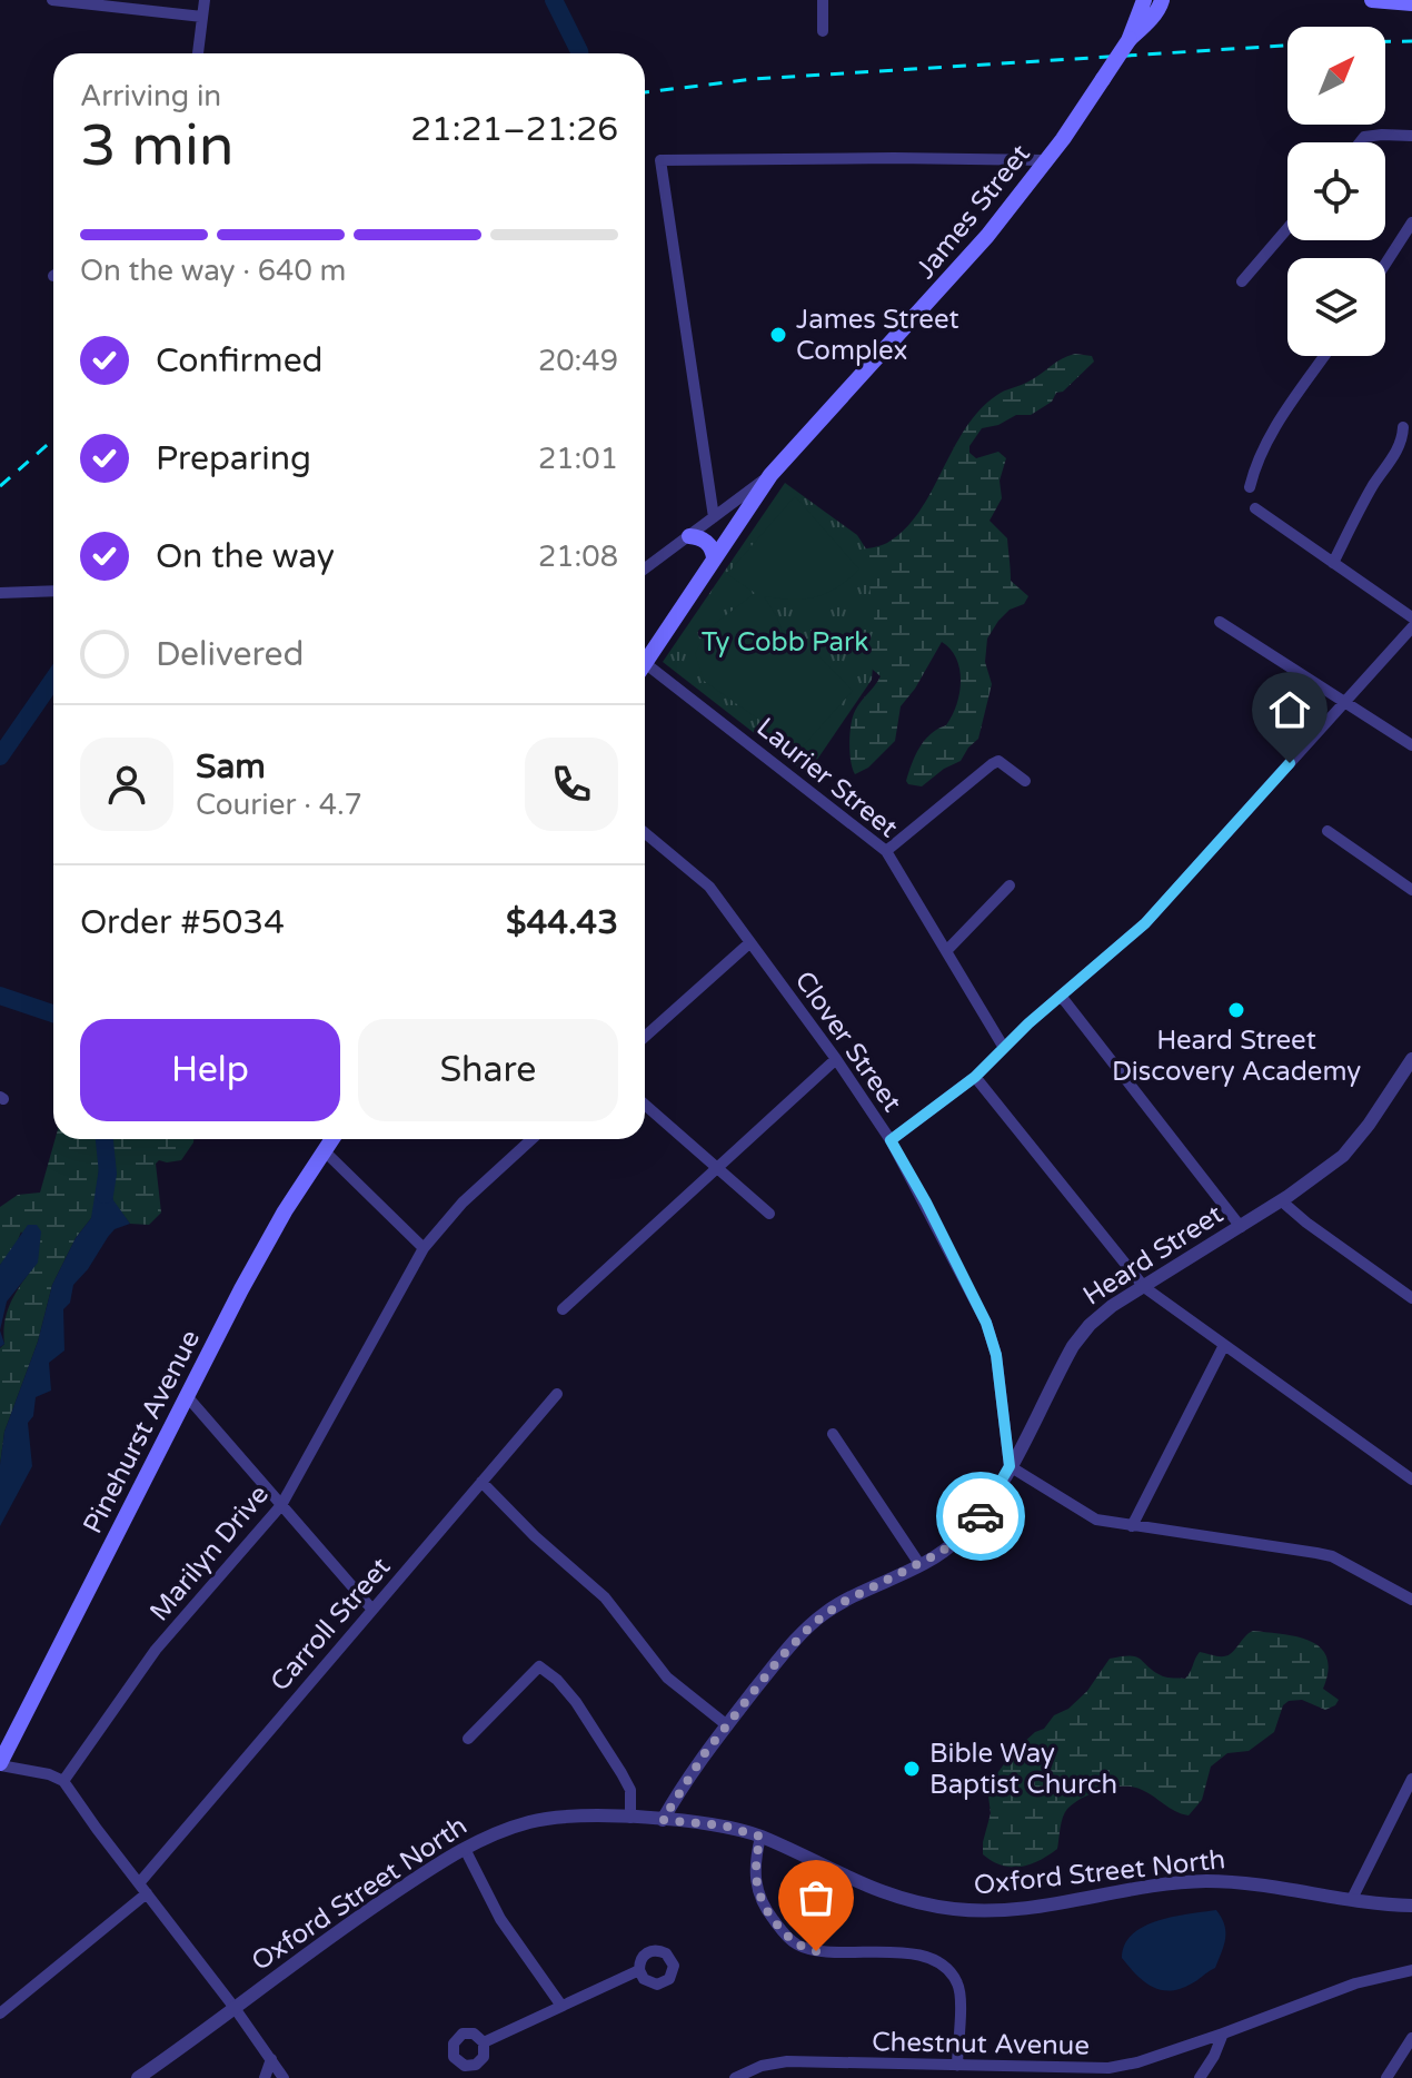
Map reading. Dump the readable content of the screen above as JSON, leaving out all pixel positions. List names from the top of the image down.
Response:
{
  "streets": {
    "main road": ["James Street", "Pinehurst Avenue"],
    "street": [
      "Laurier Street",
      "Clover Street",
      "Heard Street",
      "Marilyn Drive",
      "Carroll Street",
      "Oxford Street North",
      "Chestnut Avenue"
    ]
  },
  "crossings": [
    ["Clover Street", "Heard Street"],
    ["Heard Street", "Oxford Street North"]
  ],
  "parks": ["Ty Cobb Park"],
  "places": ["James Street Complex", "Heard Street Discovery Academy", "Bible Way Baptist Church"],
  "north": "top right",
  "page": {
    "heading": ["3 min", "Arriving in", "21:21–21:26"],
    "panel": [
      "Sam",
      "Courier · 4.7",
      "Order #5034",
      "$44.43"
    ],
    "bar": "On the way · 640 m",
    "list": [
      ["Confirmed", "20:49"],
      ["Preparing", "21:01"],
      ["On the way", "21:08"],
      "Delivered"
    ],
    "buttons": ["Help", "Share"]
  }
}
